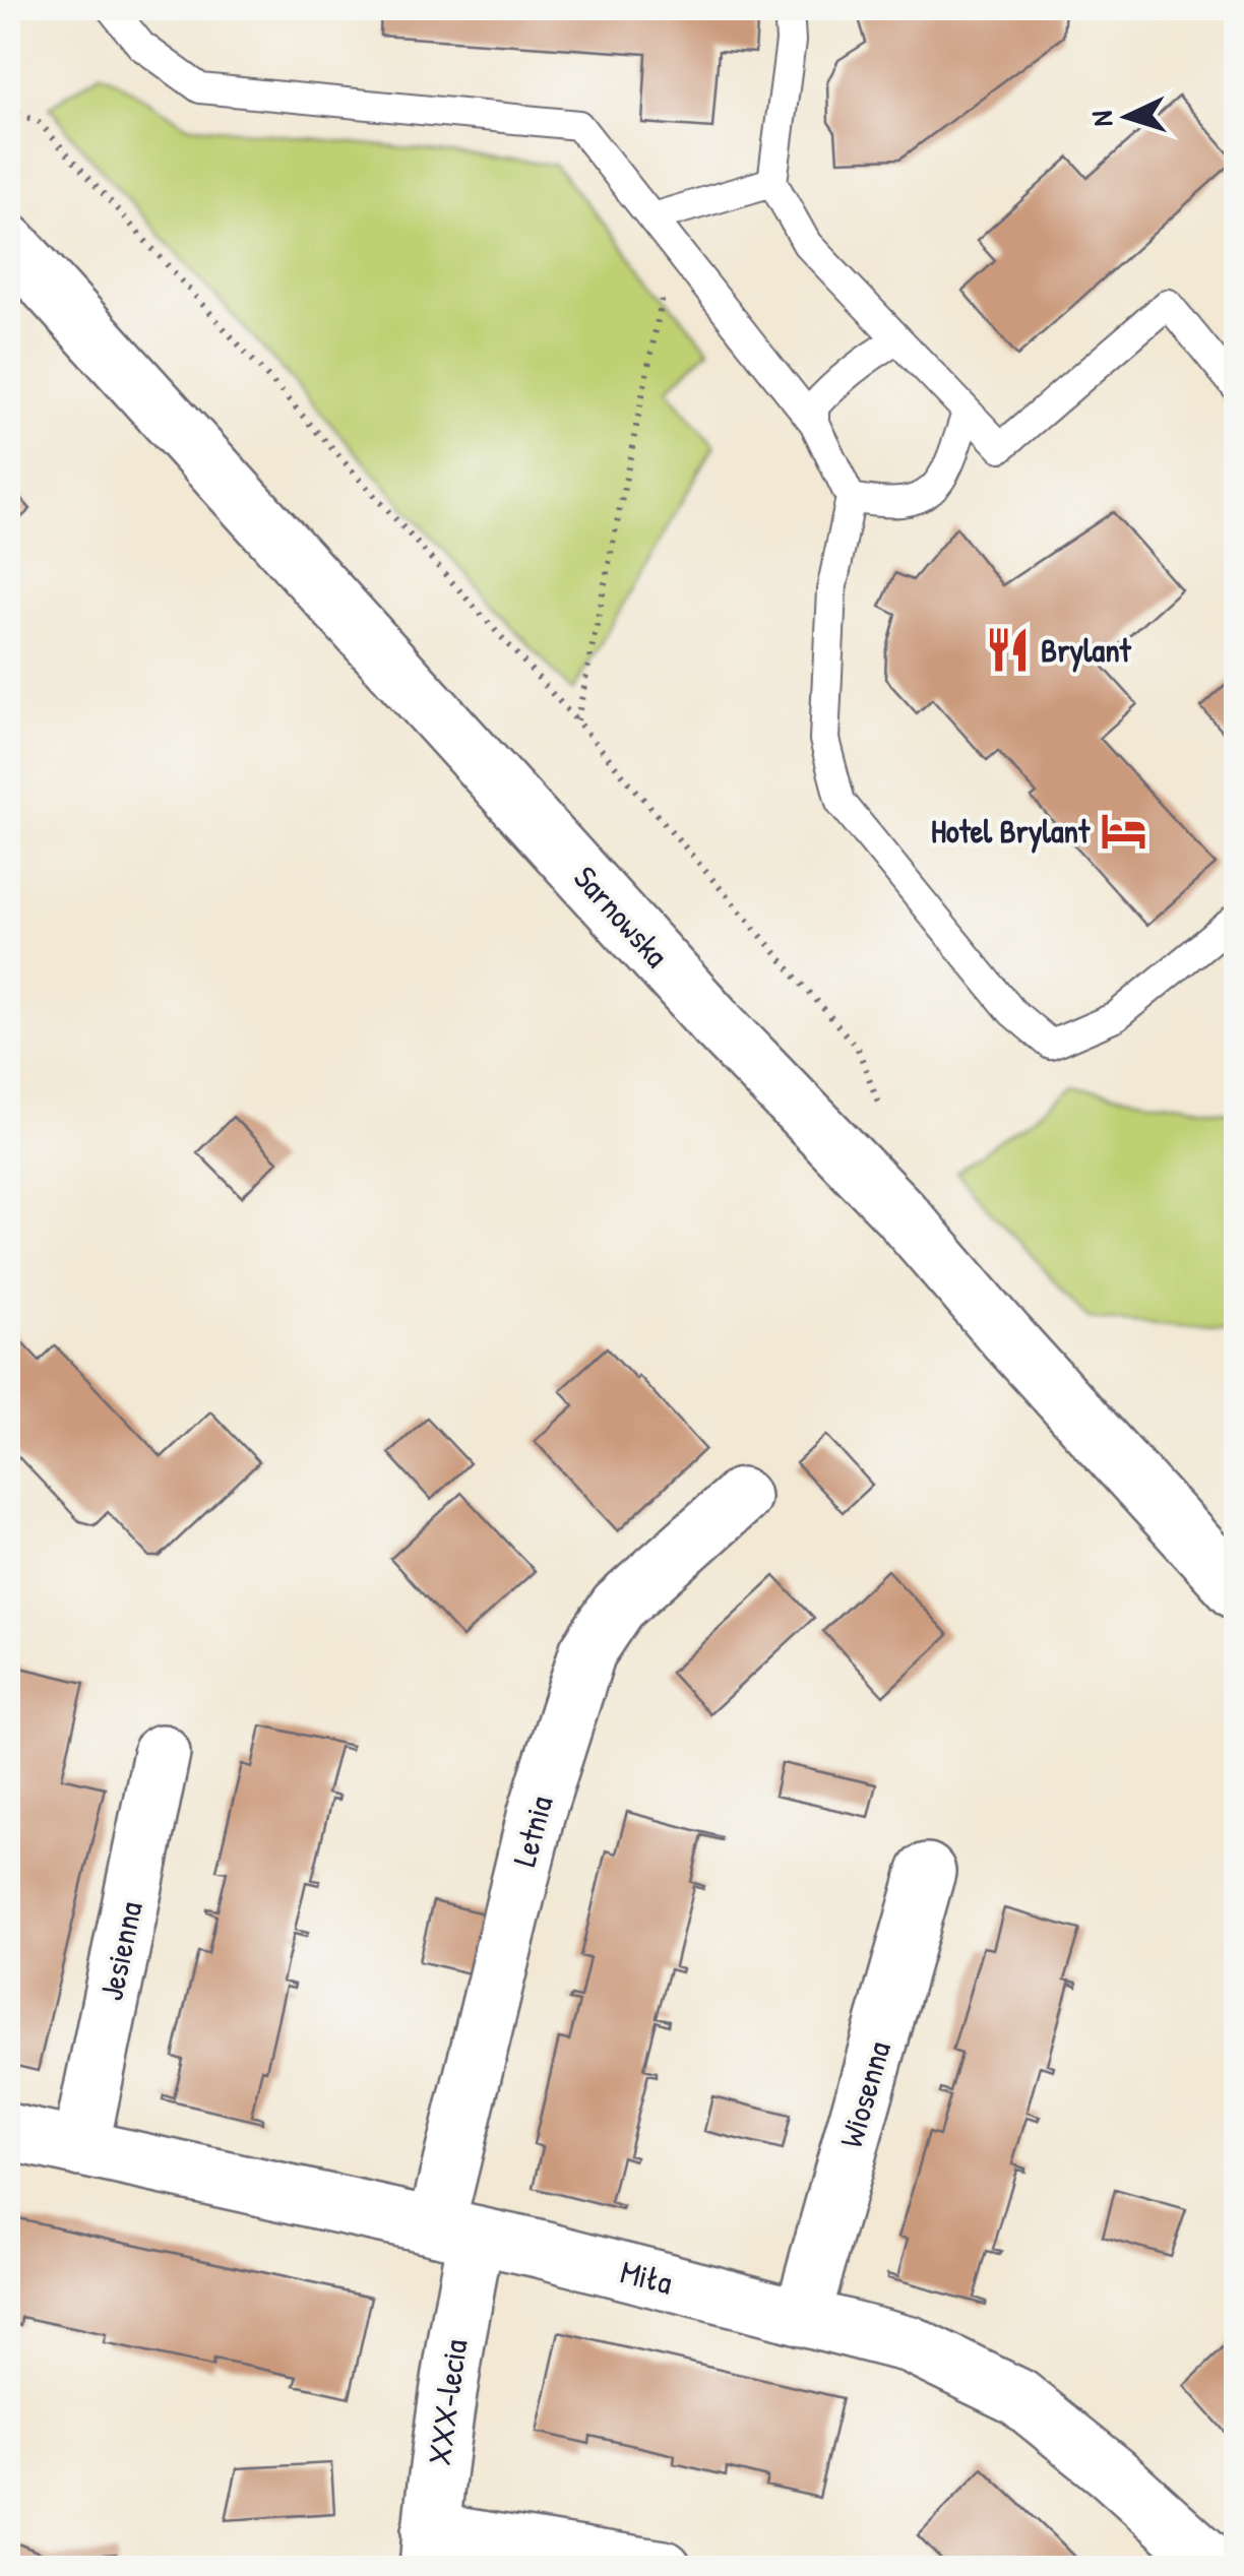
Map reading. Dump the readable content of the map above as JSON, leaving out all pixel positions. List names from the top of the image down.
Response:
{
  "streets": {
    "street": [
      "Sarnowska",
      "Letnia",
      "Jesienna",
      "Wiosenna",
      "Miła",
      "XXX-lecia"
    ]
  },
  "crossings": [
    ["Letnia", "Miła"],
    ["Letnia", "XXX-lecia"],
    ["Jesienna", "Miła"],
    ["Wiosenna", "Miła"],
    ["Miła", "XXX-lecia"]
  ],
  "places": {
    "restaurant": ["Brylant"],
    "hotel": ["Hotel Brylant"]
  },
  "north": "left"
}
